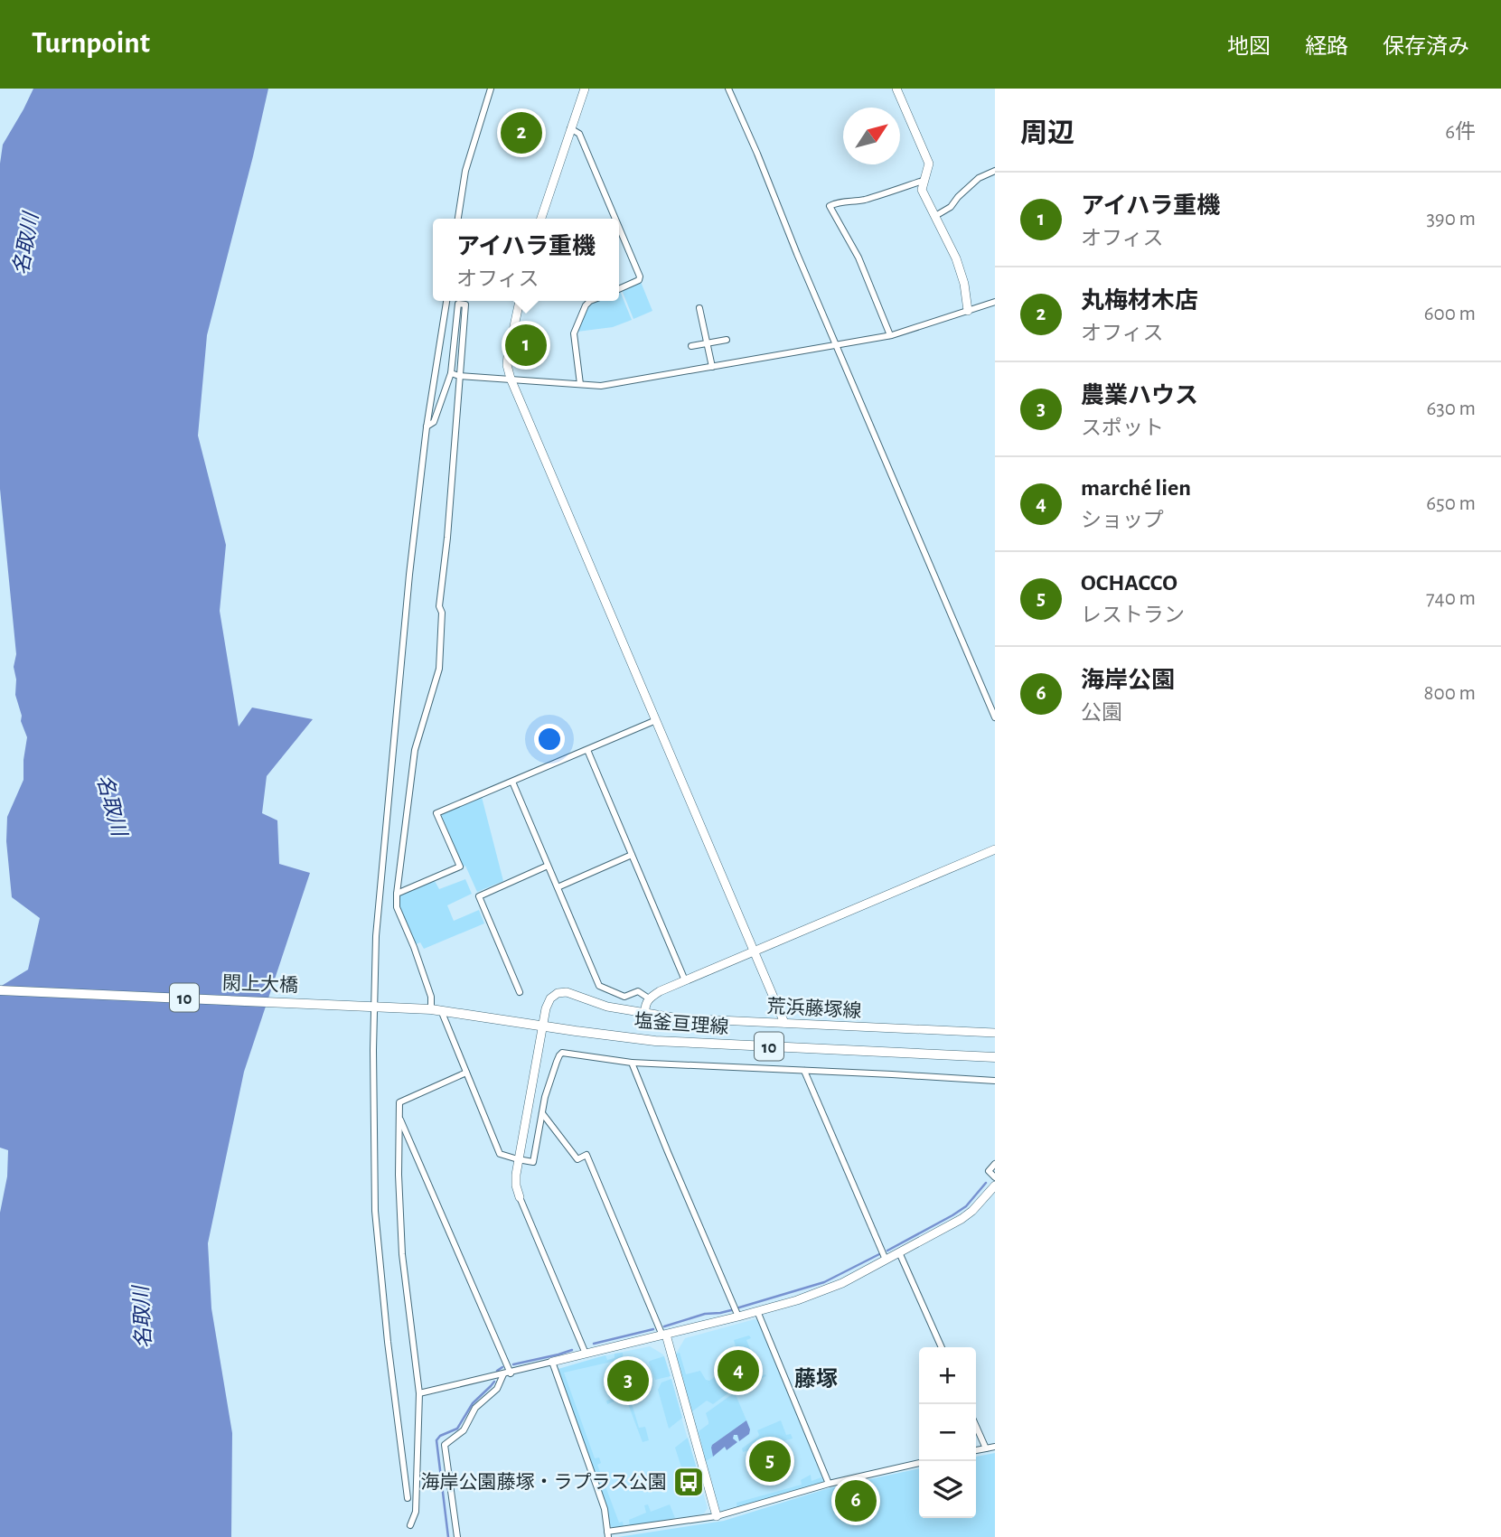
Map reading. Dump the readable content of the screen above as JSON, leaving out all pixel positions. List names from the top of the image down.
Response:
{
  "streets": {
    "main road": ["閖上大橋", "10", "塩釜亘理線"],
    "street": ["荒浜藤塚線"]
  },
  "crossings": [
    ["閖上大橋", "塩釜亘理線"],
    ["荒浜藤塚線", "塩釜亘理線"]
  ],
  "districts": ["藤塚"],
  "water": ["名取川"],
  "places": {
    "bus stop": ["海岸公園藤塚・ラプラス公園"]
  },
  "north": "top right",
  "page": {
    "header": "Turnpoint",
    "nav": ["地図", "経路", "保存済み"],
    "heading": ["周辺", "6件"],
    "pins": [
      "2",
      "1",
      "4",
      "3",
      "5",
      "6"
    ],
    "list": [
      {
        "mark": "1",
        "name": "アイハラ重機",
        "note": "オフィス",
        "value": "390 m"
      },
      {
        "mark": "2",
        "name": "丸梅材木店",
        "note": "オフィス",
        "value": "600 m"
      },
      {
        "mark": "3",
        "name": "農業ハウス",
        "note": "スポット",
        "value": "630 m"
      },
      {
        "mark": "4",
        "name": "marché lien",
        "note": "ショップ",
        "value": "650 m"
      },
      {
        "mark": "5",
        "name": "OCHACCO",
        "note": "レストラン",
        "value": "740 m"
      },
      {
        "mark": "6",
        "name": "海岸公園",
        "note": "公園",
        "value": "800 m"
      }
    ],
    "popup": ["アイハラ重機", "オフィス"],
    "map_buttons": ["+", "−"]
  }
}
